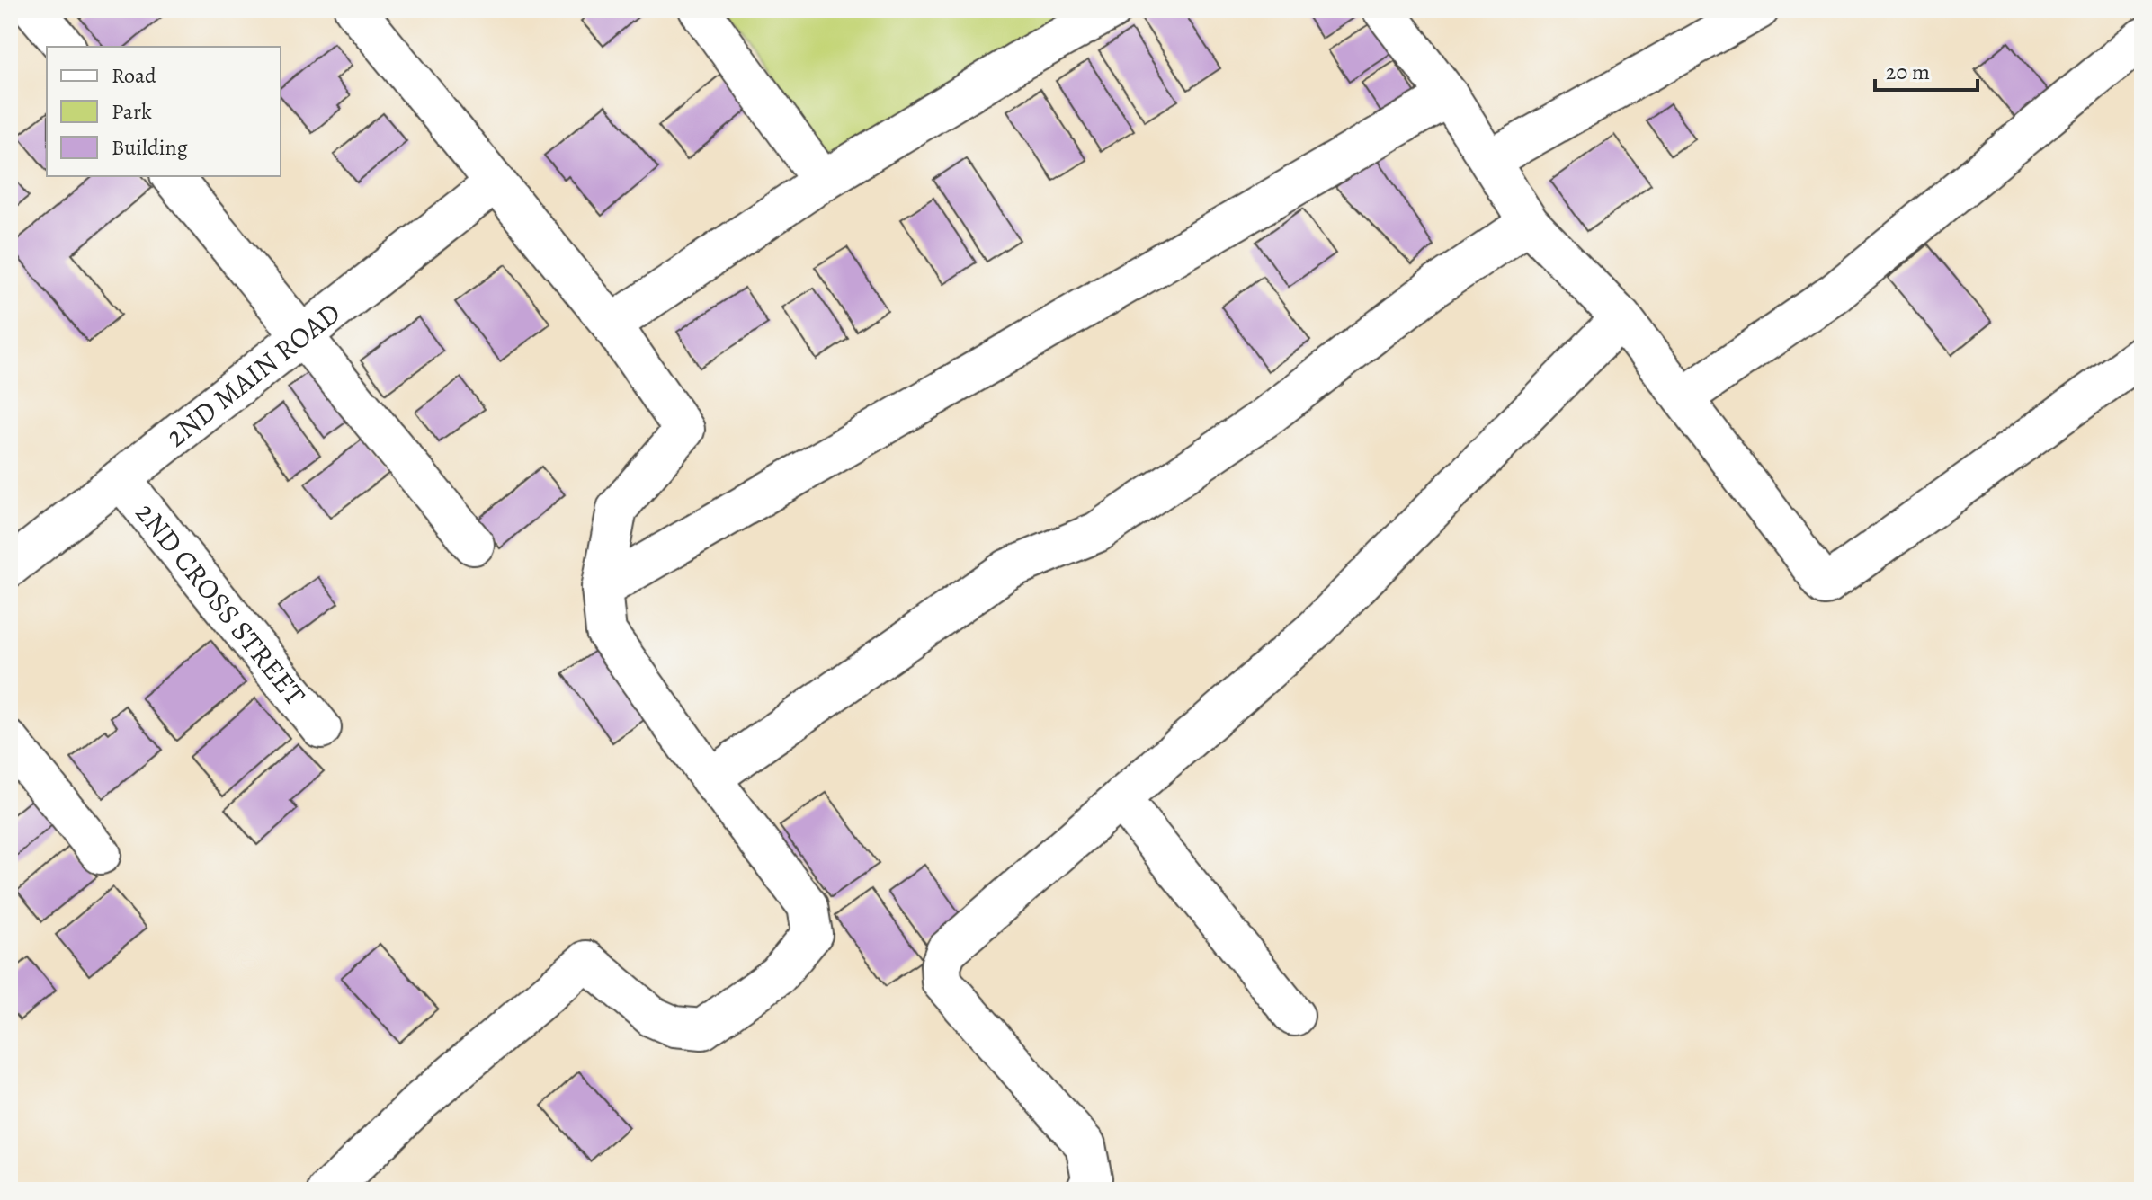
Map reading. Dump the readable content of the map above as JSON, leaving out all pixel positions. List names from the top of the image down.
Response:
{
  "streets": {
    "street": ["2ND MAIN ROAD", "2ND CROSS STREET"]
  },
  "crossings": [
    ["2ND MAIN ROAD", "2ND CROSS STREET"]
  ],
  "legend": ["Road", "Park", "Building"],
  "scale_bar": "20 m"
}
